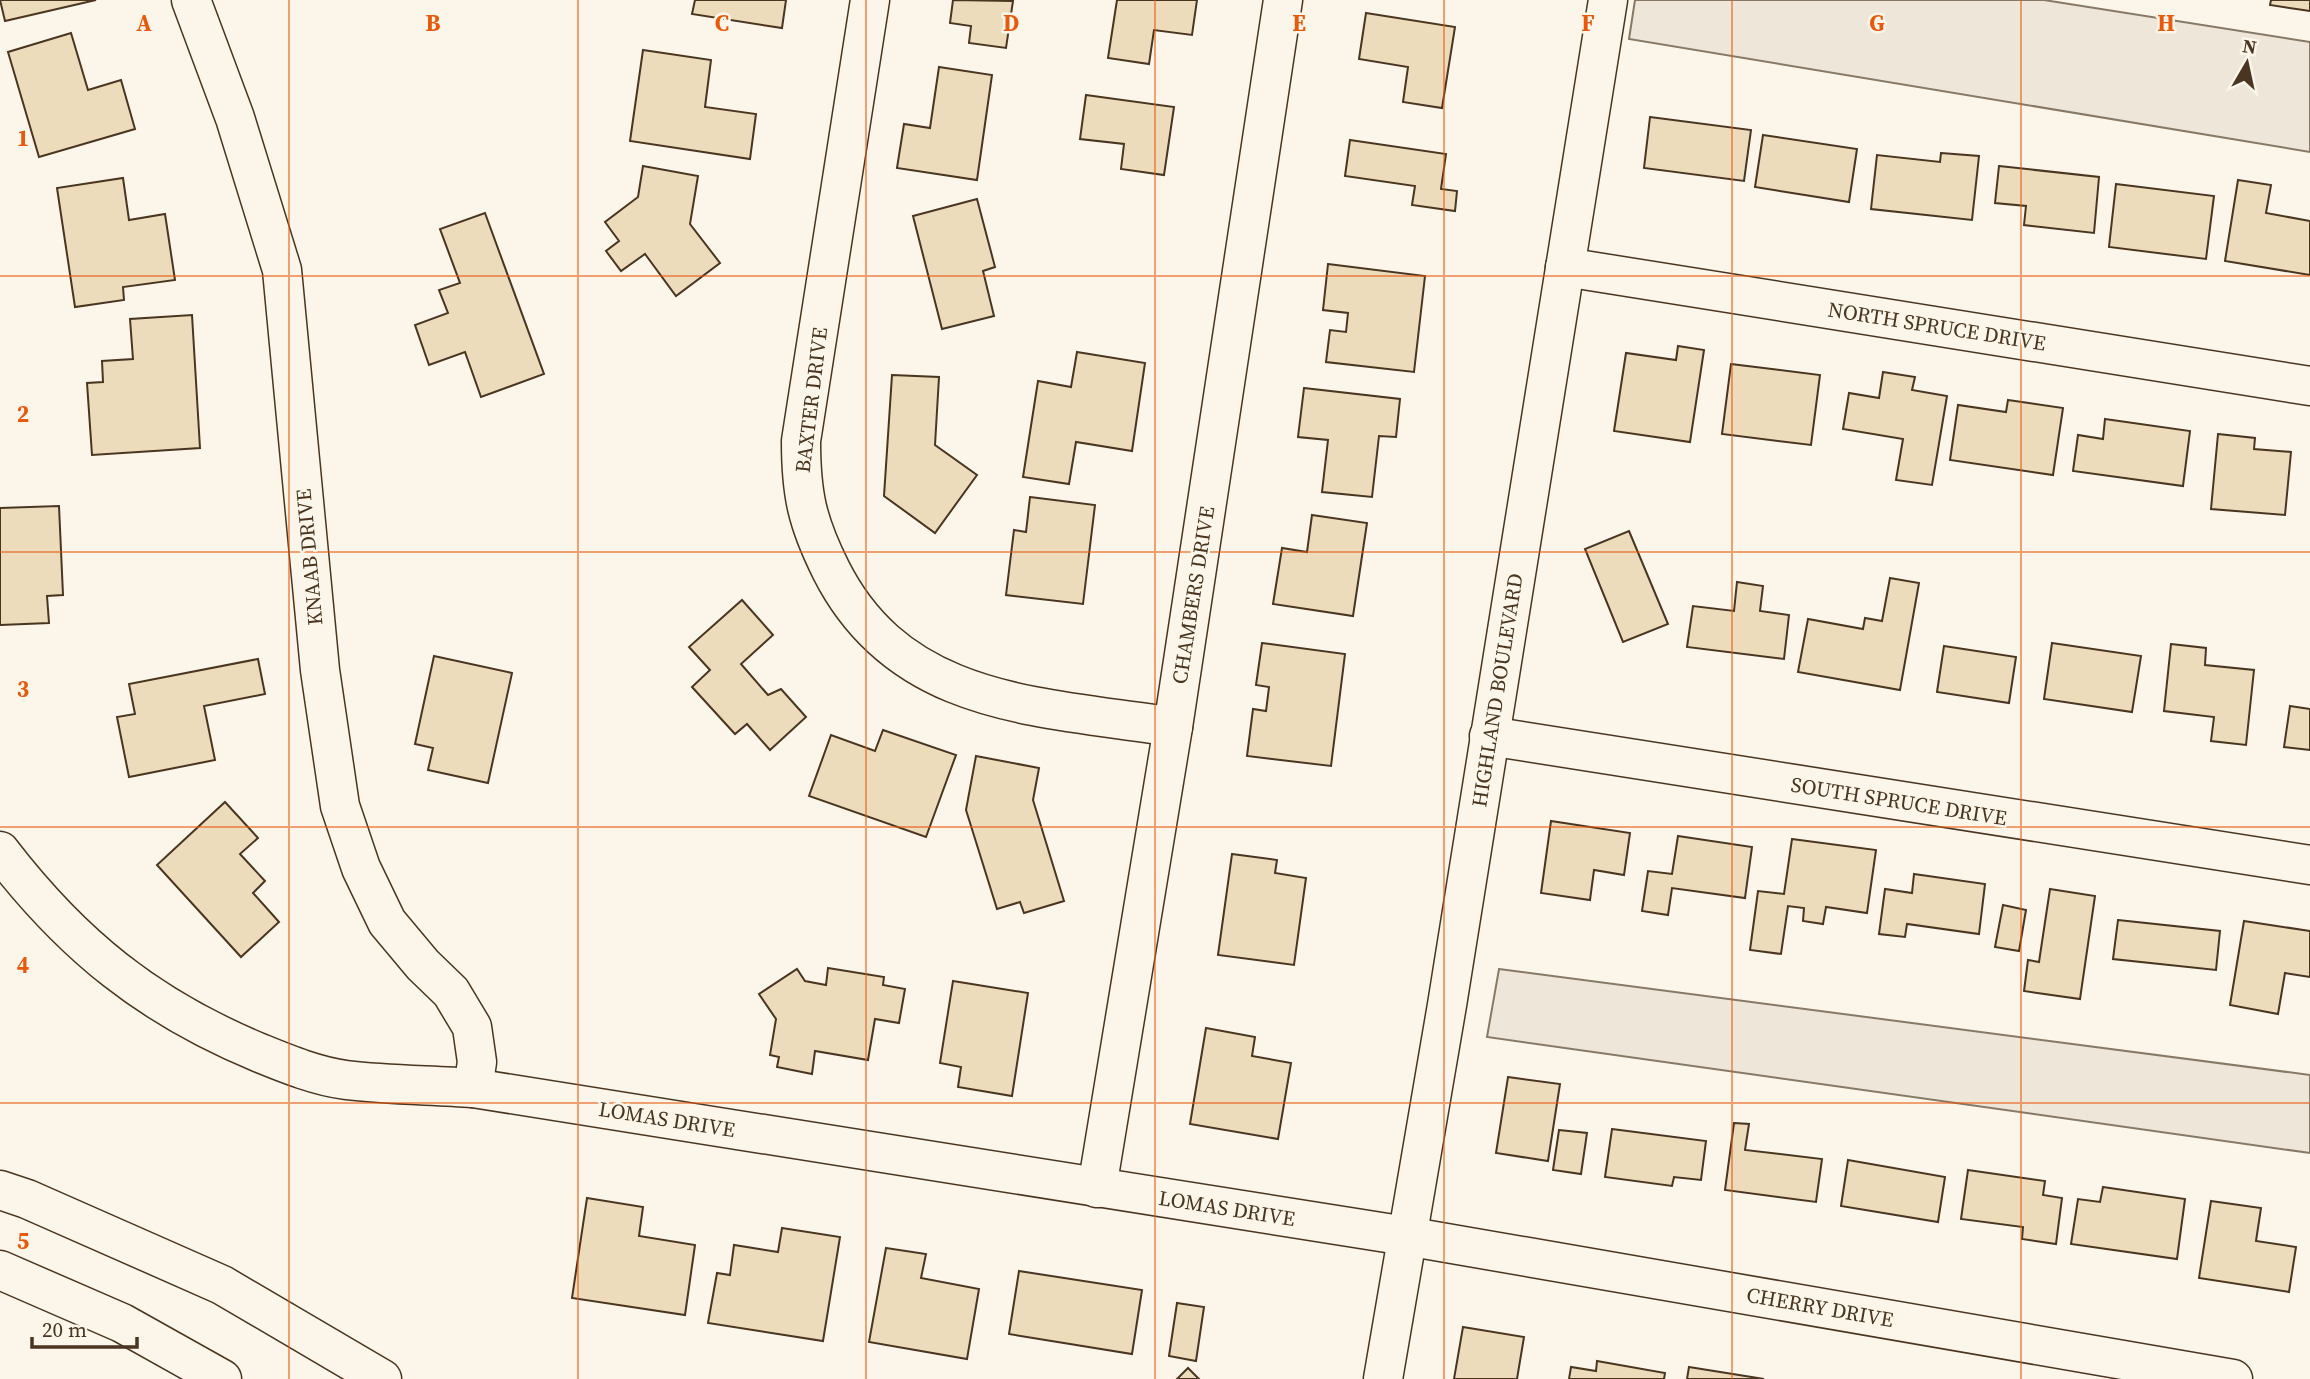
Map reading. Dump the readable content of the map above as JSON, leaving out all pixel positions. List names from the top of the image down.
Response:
{
  "streets": {
    "street": [
      "NORTH SPRUCE DRIVE",
      "BAXTER DRIVE",
      "KNAAB DRIVE",
      "CHAMBERS DRIVE",
      "HIGHLAND BOULEVARD",
      "SOUTH SPRUCE DRIVE",
      "LOMAS DRIVE",
      "CHERRY DRIVE"
    ]
  },
  "crossings": [
    ["NORTH SPRUCE DRIVE", "HIGHLAND BOULEVARD"],
    ["BAXTER DRIVE", "CHAMBERS DRIVE"],
    ["KNAAB DRIVE", "LOMAS DRIVE"],
    ["CHAMBERS DRIVE", "LOMAS DRIVE"],
    ["HIGHLAND BOULEVARD", "SOUTH SPRUCE DRIVE"],
    ["HIGHLAND BOULEVARD", "LOMAS DRIVE"],
    ["HIGHLAND BOULEVARD", "CHERRY DRIVE"],
    ["LOMAS DRIVE", "CHERRY DRIVE"]
  ],
  "scale_bar": "20 m",
  "north": "top",
  "grid": {
    "columns": [
      "A",
      "B",
      "C",
      "D",
      "E",
      "F",
      "G",
      "H"
    ],
    "rows": [
      "1",
      "2",
      "3",
      "4",
      "5"
    ]
  }
}
